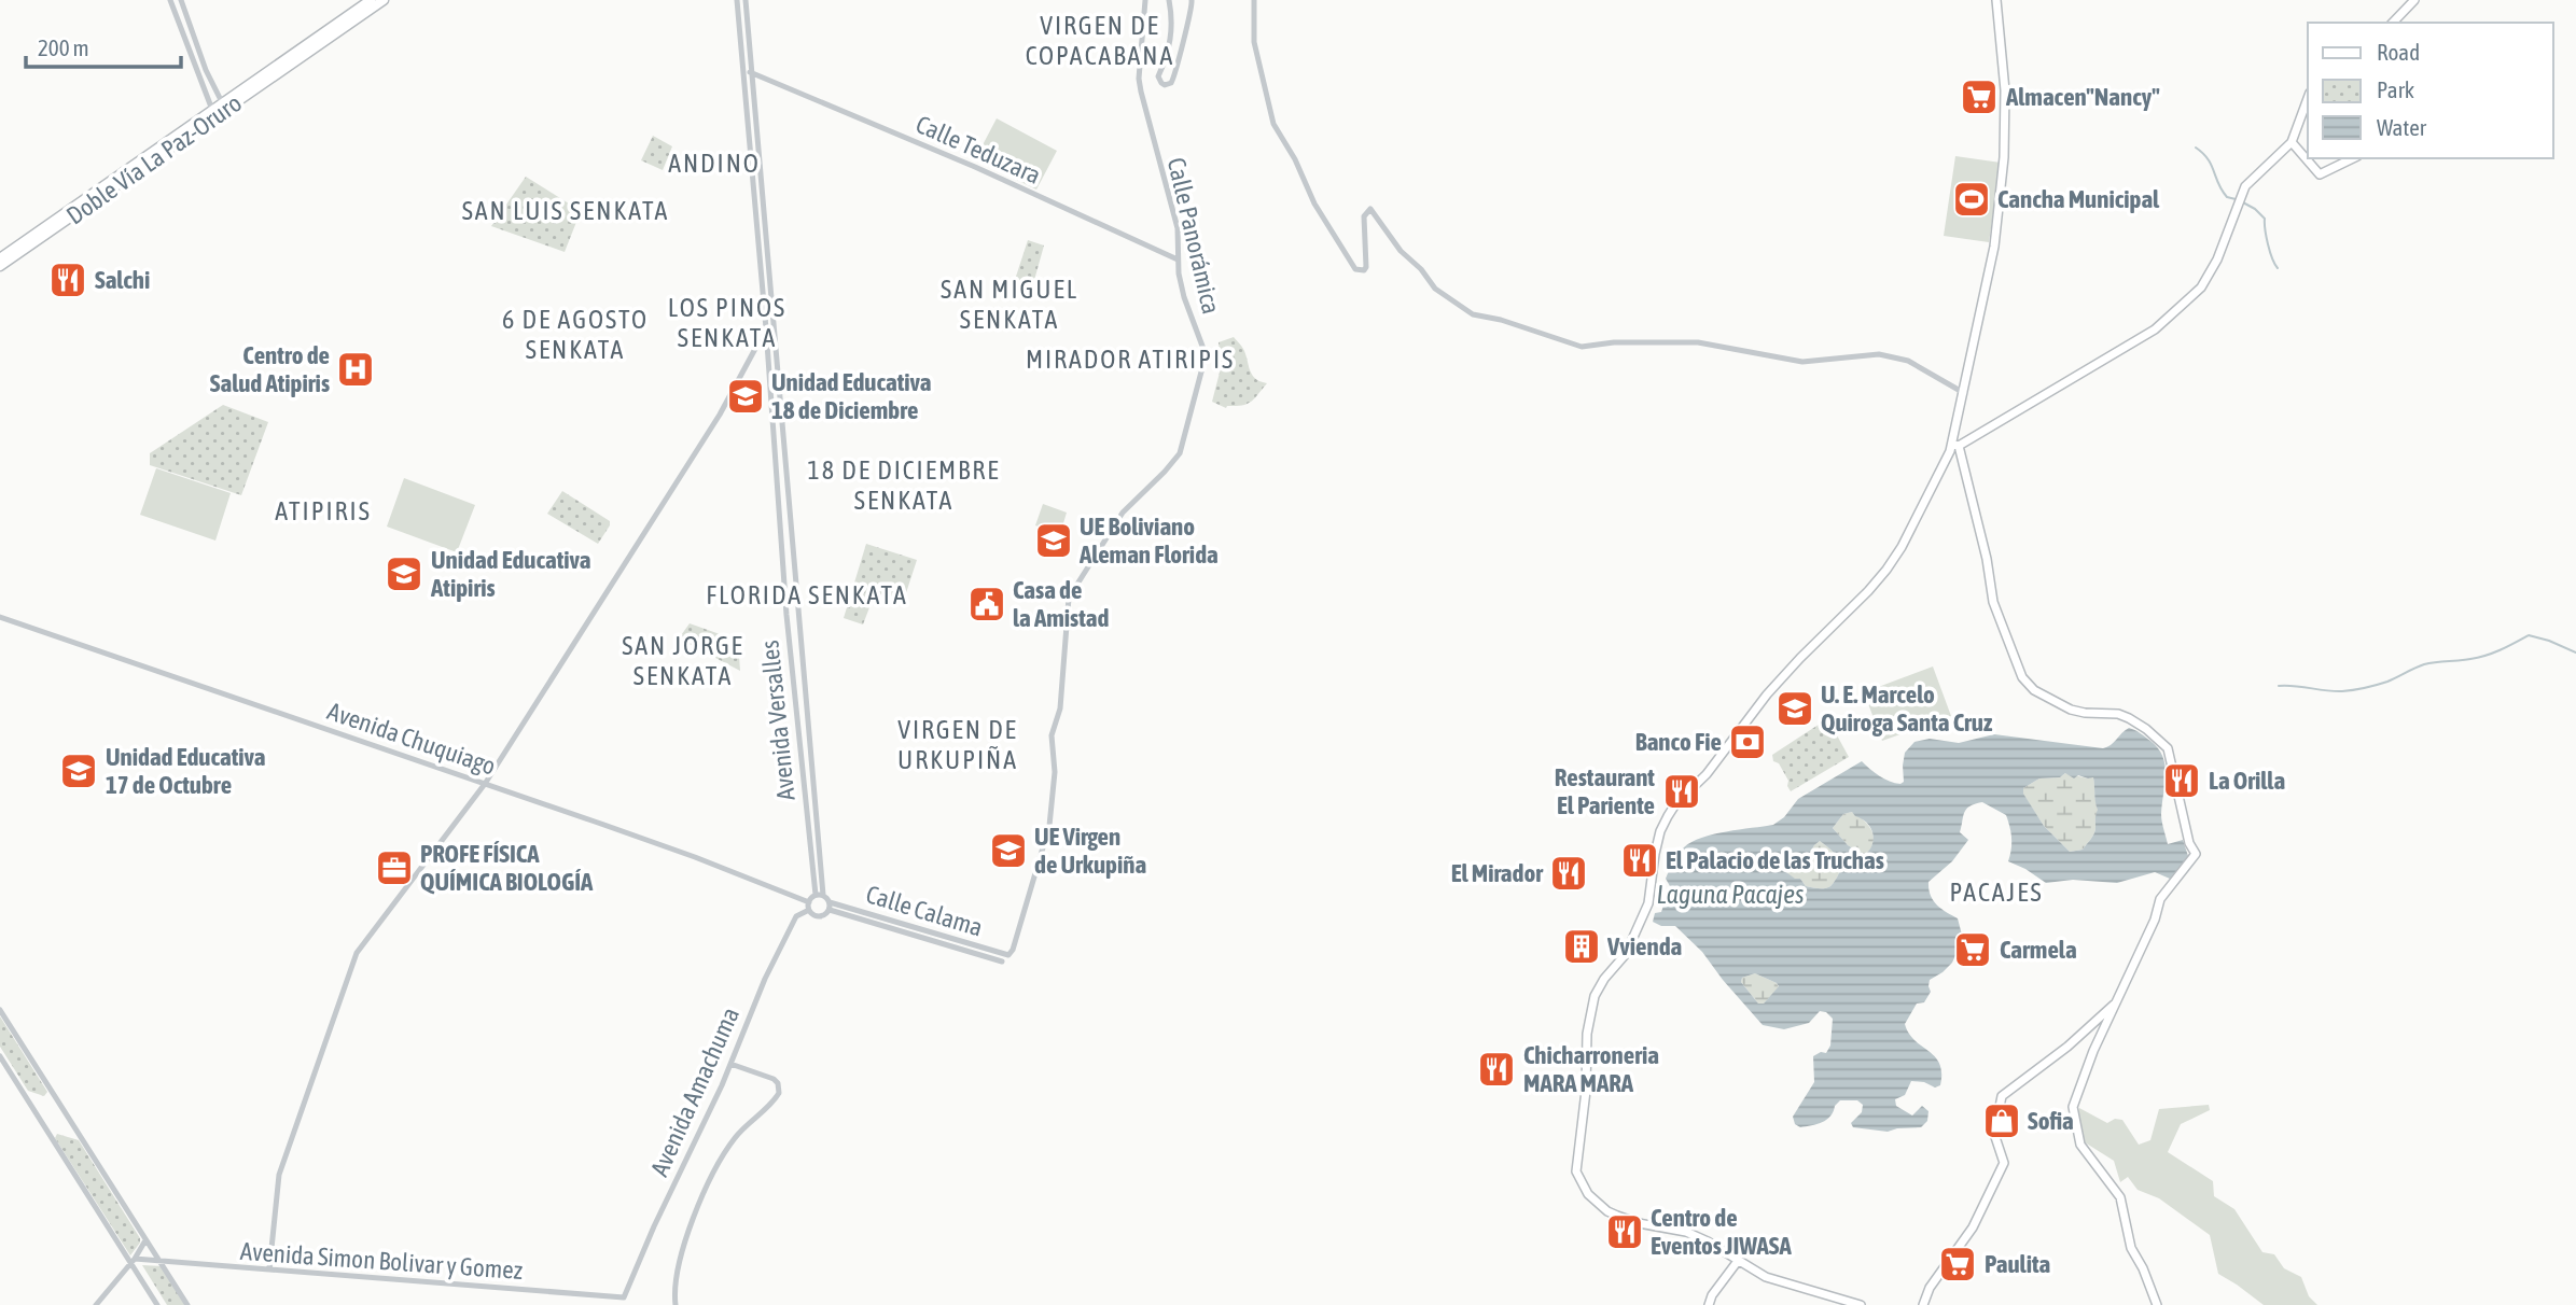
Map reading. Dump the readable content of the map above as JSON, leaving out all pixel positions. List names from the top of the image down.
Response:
{
  "streets": {
    "highway": ["Doble Vía La Paz-Oruro"],
    "street": [
      "Calle Teduzara",
      "Calle Panorámica",
      "Avenida Versalles",
      "Avenida Chuquiago",
      "Calle Calama",
      "Avenida Amachuma",
      "Avenida Simon Bolivar y Gomez"
    ]
  },
  "crossings": [
    ["Calle Teduzara", "Calle Panorámica"],
    ["Calle Teduzara", "Avenida Versalles"],
    ["Calle Panorámica", "Calle Calama"],
    ["Avenida Versalles", "Avenida Amachuma"],
    ["Avenida Chuquiago", "Avenida Amachuma"],
    ["Avenida Amachuma", "Avenida Simon Bolivar y Gomez"]
  ],
  "districts": [
    "VIRGEN DE COPACABANA",
    "ANDINO",
    "SAN LUIS SENKATA",
    "SAN MIGUEL SENKATA",
    "LOS PINOS SENKATA",
    "6 DE AGOSTO SENKATA",
    "MIRADOR ATIRIPIS",
    "18 DE DICIEMBRE SENKATA",
    "ATIPIRIS",
    "FLORIDA SENKATA",
    "SAN JORGE SENKATA",
    "VIRGEN DE URKUPIÑA",
    "PACAJES"
  ],
  "water": ["Laguna Pacajes"],
  "places": {
    "supermarket": ["Almacen\"Nancy\"", "Carmela", "Paulita"],
    "sports": ["Cancha Municipal"],
    "restaurant": [
      "Salchi",
      "La Orilla",
      "Restaurant El Pariente",
      "El Palacio de las Truchas",
      "El Mirador",
      "Chicharroneria MARA MARA",
      "Centro de Eventos JIWASA"
    ],
    "hospital": ["Centro de Salud Atipiris"],
    "school or university": [
      "Unidad Educativa 18 de Diciembre",
      "UE Boliviano Aleman Florida",
      "Unidad Educativa Atipiris",
      "U. E. Marcelo Quiroga Santa Cruz",
      "Unidad Educativa 17 de Octubre",
      "UE Virgen de Urkupiña"
    ],
    "public building": ["Casa de la Amistad"],
    "bank": ["Banco Fie"],
    "office": ["PROFE FÍSICA QUÍMICA BIOLOGÍA"],
    "building": ["Vvienda"],
    "shop": ["Sofia"]
  },
  "legend": ["Road", "Park", "Water"],
  "scale_bar": "200 m"
}
